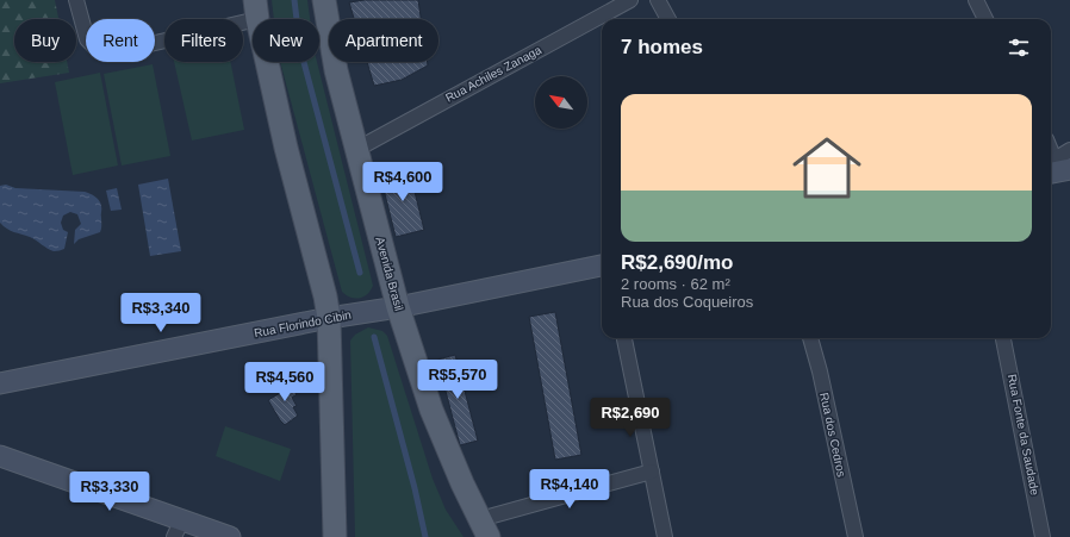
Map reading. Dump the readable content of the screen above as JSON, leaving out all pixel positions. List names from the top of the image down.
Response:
{
  "streets": {
    "main road": ["Avenida Brasil", "Rua Florindo Cibin"],
    "street": ["Rua Achiles Zanaga", "Rua dos Cedros", "Rua Fonte da Saudade"]
  },
  "crossings": [
    ["Rua Achiles Zanaga", "Avenida Brasil"],
    ["Avenida Brasil", "Rua Florindo Cibin"]
  ],
  "north": "top left",
  "page": {
    "chip": [
      "Buy",
      "Rent",
      "Filters",
      "New",
      "Apartment"
    ],
    "heading": "7 homes",
    "list": [
      {
        "name": "R$2,690/mo",
        "note": "2 rooms · 62 m² · Rua dos Coqueiros"
      }
    ],
    "price": [
      "R$4,600",
      "R$3,340",
      "R$5,570",
      "R$4,560",
      "R$2,690",
      "R$4,140",
      "R$3,330"
    ]
  }
}
